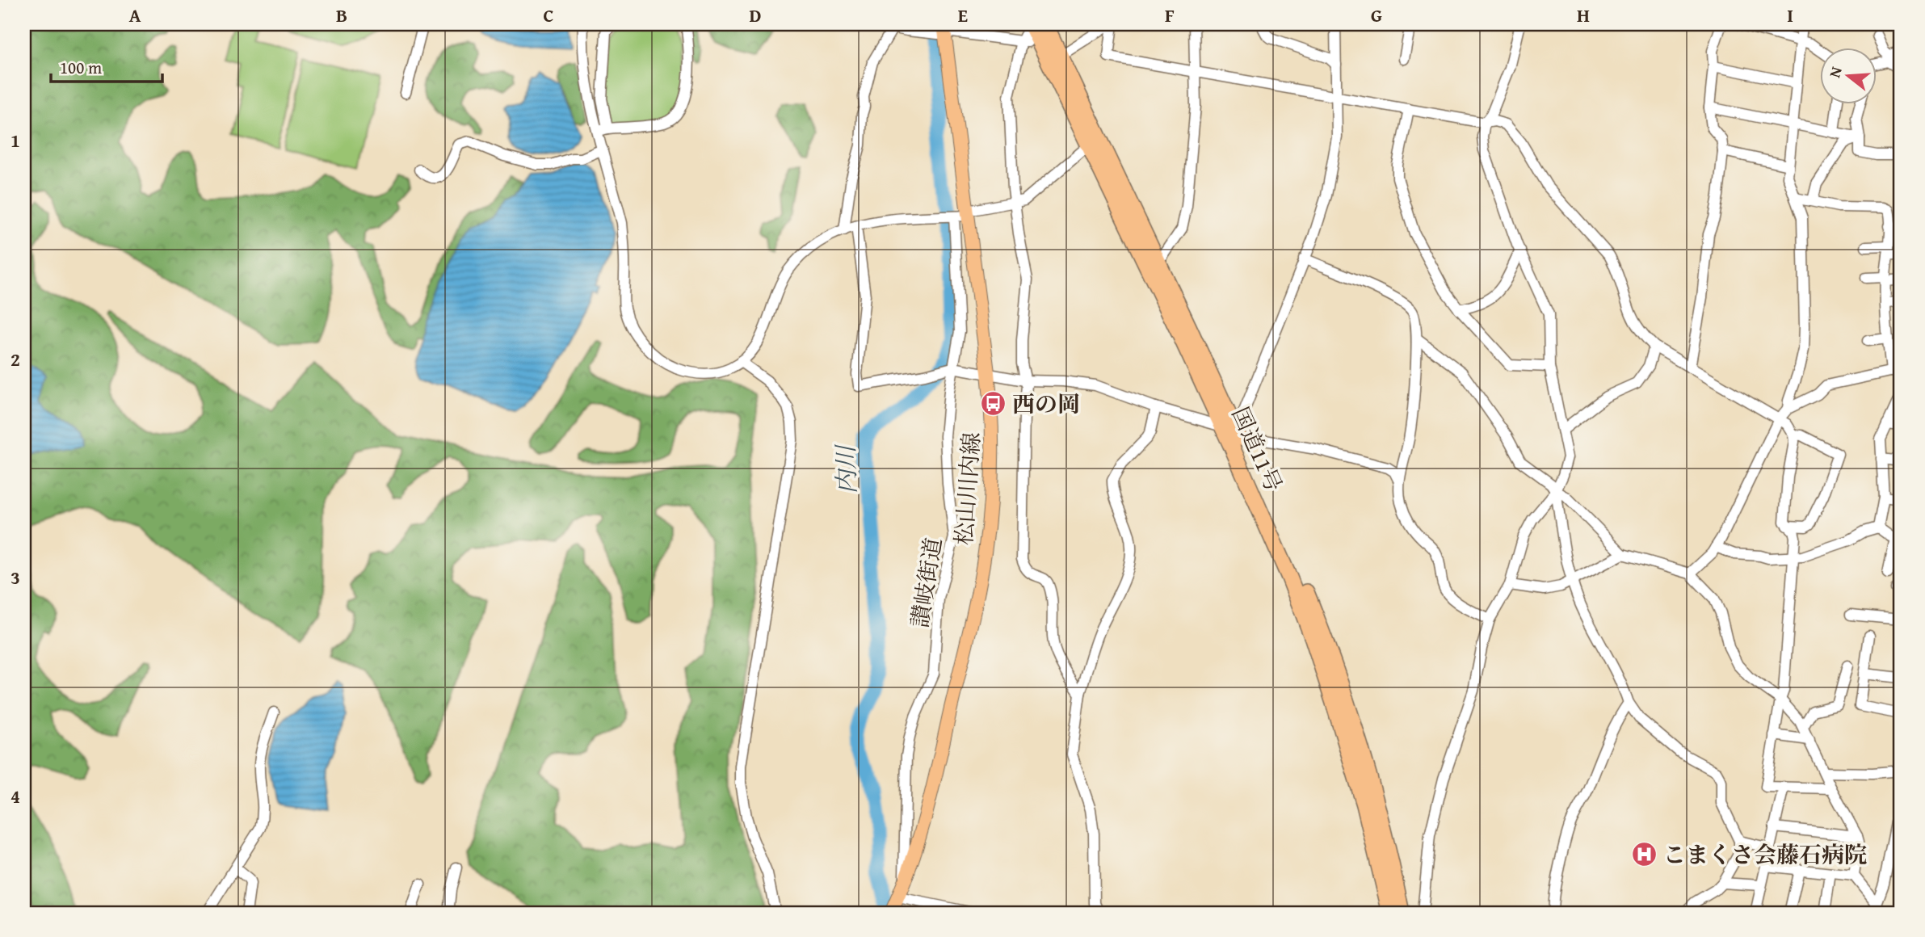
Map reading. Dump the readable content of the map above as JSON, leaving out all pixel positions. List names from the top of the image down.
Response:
{
  "streets": {
    "highway": ["国道11号"],
    "main road": ["松山川内線"],
    "street": ["讃岐街道"]
  },
  "crossings": [
    ["松山川内線", "讃岐街道"]
  ],
  "water": ["内川"],
  "places": {
    "bus stop": ["西の岡"],
    "hospital": ["こまくさ会藤石病院"]
  },
  "scale_bar": "100 m",
  "north": "left",
  "grid": {
    "columns": [
      "A",
      "B",
      "C",
      "D",
      "E",
      "F",
      "G",
      "H",
      "I"
    ],
    "rows": [
      "1",
      "2",
      "3",
      "4"
    ]
  }
}
